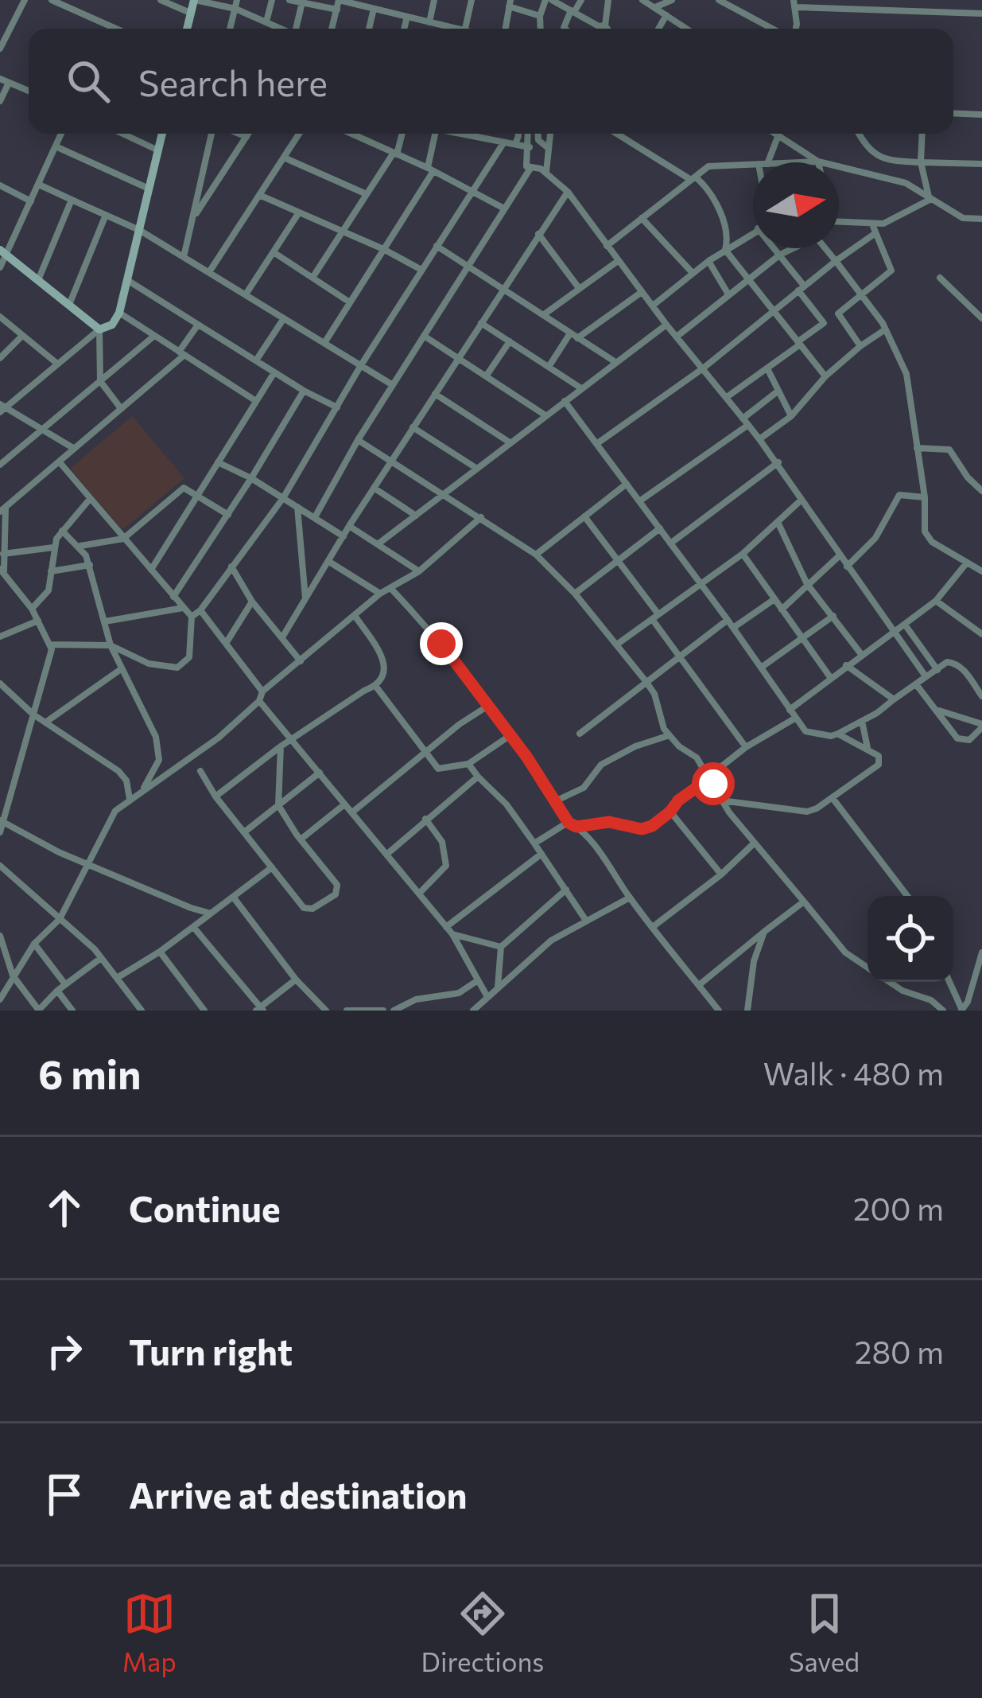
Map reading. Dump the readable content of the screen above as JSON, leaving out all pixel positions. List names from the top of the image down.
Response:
{
  "north": "right",
  "page": {
    "search": "Search here",
    "heading": ["6 min", "Walk · 480 m"],
    "list": [
      ["Continue", "200 m"],
      ["Turn right", "280 m"],
      "Arrive at destination"
    ],
    "nav": ["Map", "Directions", "Saved"]
  }
}
